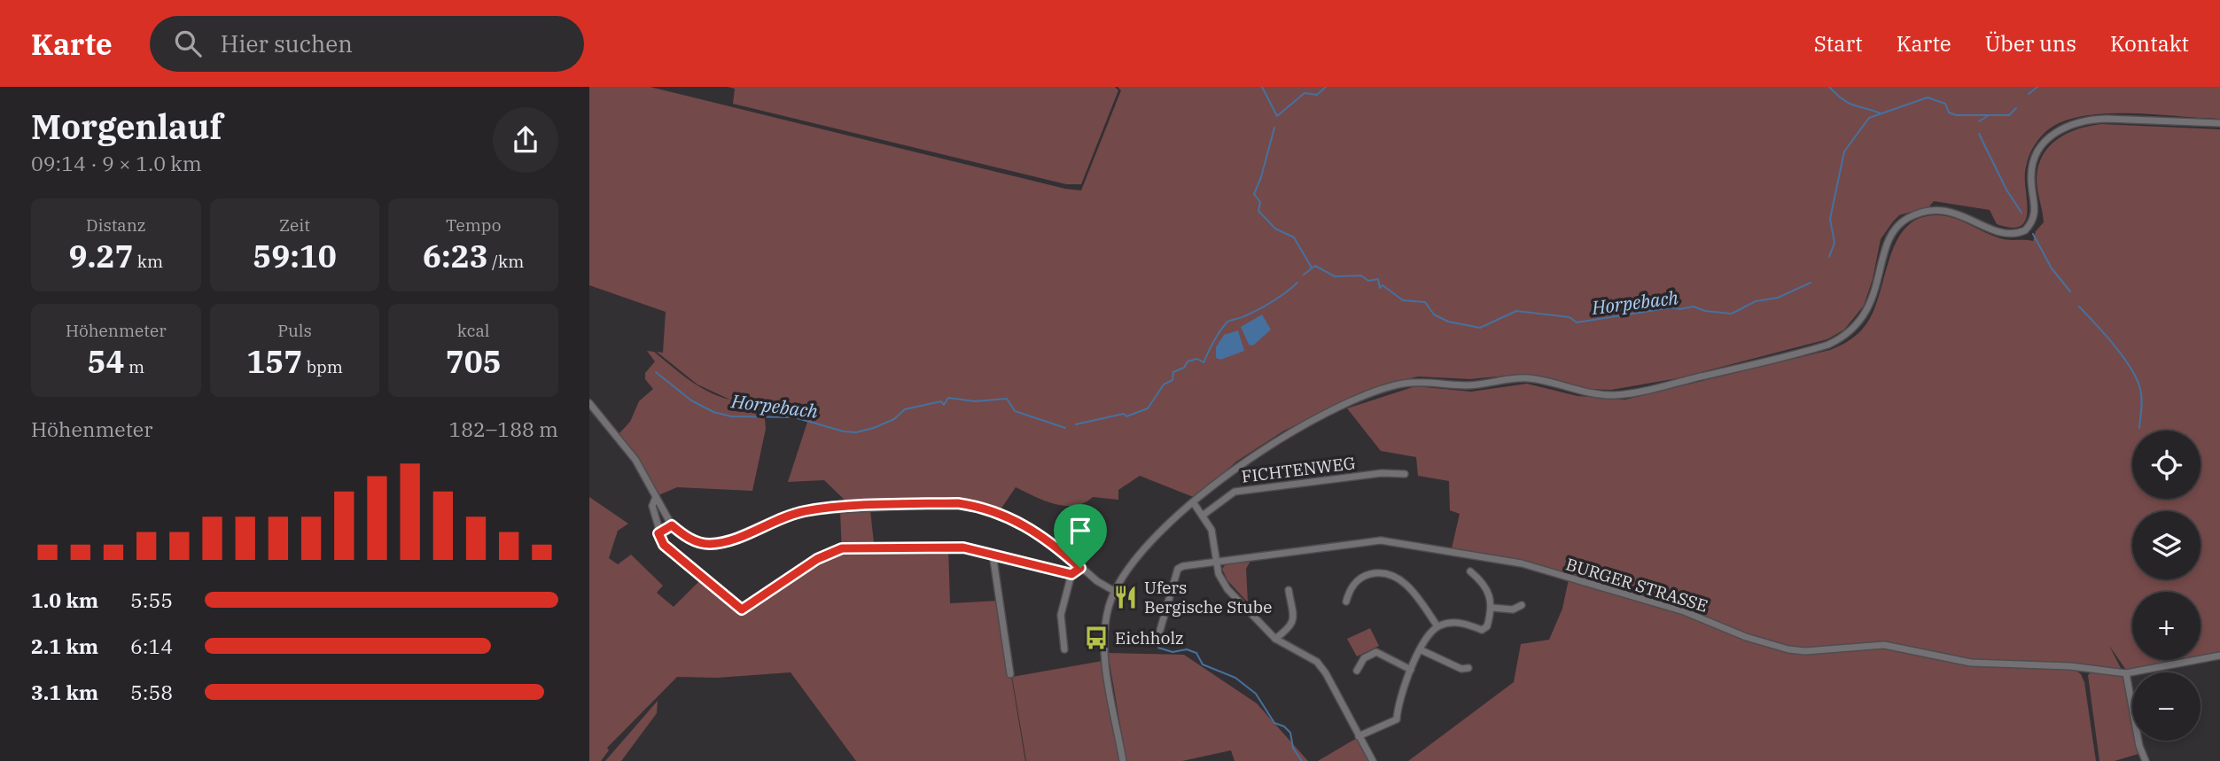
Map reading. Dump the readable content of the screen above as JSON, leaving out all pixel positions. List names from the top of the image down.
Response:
{
  "streets": {
    "street": ["FICHTENWEG", "BURGER STRASSE"]
  },
  "water": ["Horpebach"],
  "places": {
    "restaurant": ["Ufers Bergische Stube"],
    "bus stop": ["Eichholz"]
  },
  "page": {
    "header": "Karte",
    "search": "Hier suchen",
    "nav": [
      "Start",
      "Karte",
      "Über uns",
      "Kontakt"
    ],
    "heading": ["Morgenlauf", "09:14 · 9 × 1.0 km"],
    "stats": [
      ["Distanz", "9.27 km"],
      ["Zeit", "59:10"],
      ["Tempo", "6:23 /km"],
      ["Höhenmeter", "54 m"],
      ["Puls", "157 bpm"],
      ["kcal", "705"]
    ],
    "chart": ["Höhenmeter", "182–188 m"],
    "map_buttons": ["+", "−"],
    "list": [
      {
        "name": "1.0 km",
        "note": "5:55"
      },
      {
        "name": "2.1 km",
        "note": "6:14"
      },
      {
        "name": "3.1 km",
        "note": "5:58"
      }
    ]
  }
}
